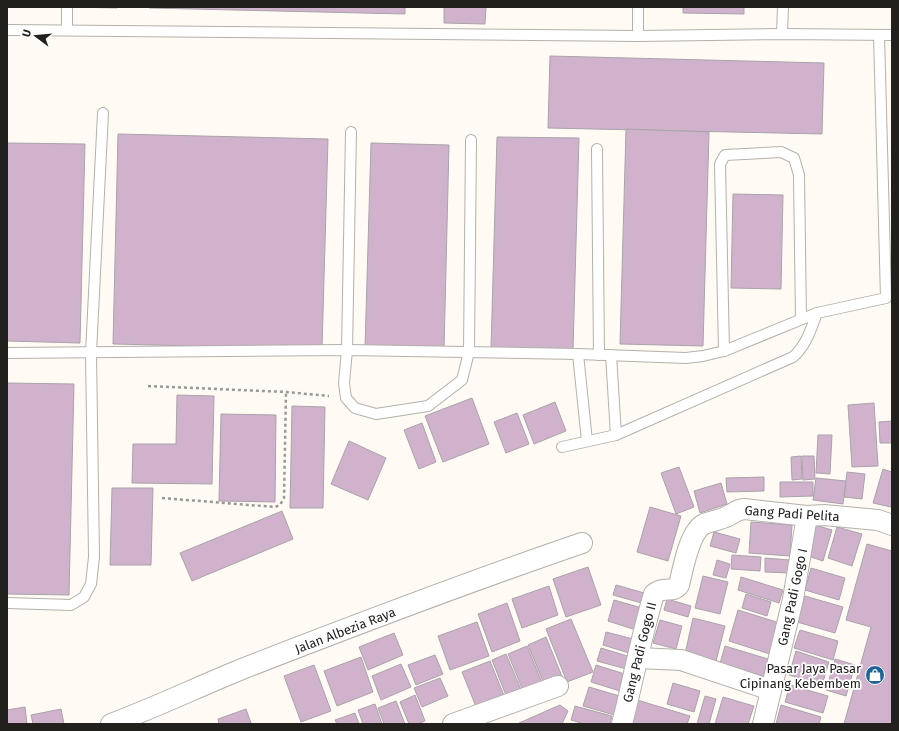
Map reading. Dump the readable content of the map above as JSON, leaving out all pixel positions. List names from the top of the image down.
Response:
{
  "streets": {
    "street": [
      "Gang Padi Pelita",
      "Gang Padi Gogo I",
      "Jalan Albezia Raya",
      "Gang Padi Gogo II"
    ]
  },
  "crossings": [
    ["Gang Padi Pelita", "Gang Padi Gogo I"],
    ["Gang Padi Pelita", "Gang Padi Gogo II"]
  ],
  "places": {
    "shop": ["Pasar Jaya Pasar Cipinang Kebembem"]
  },
  "north": "left"
}
